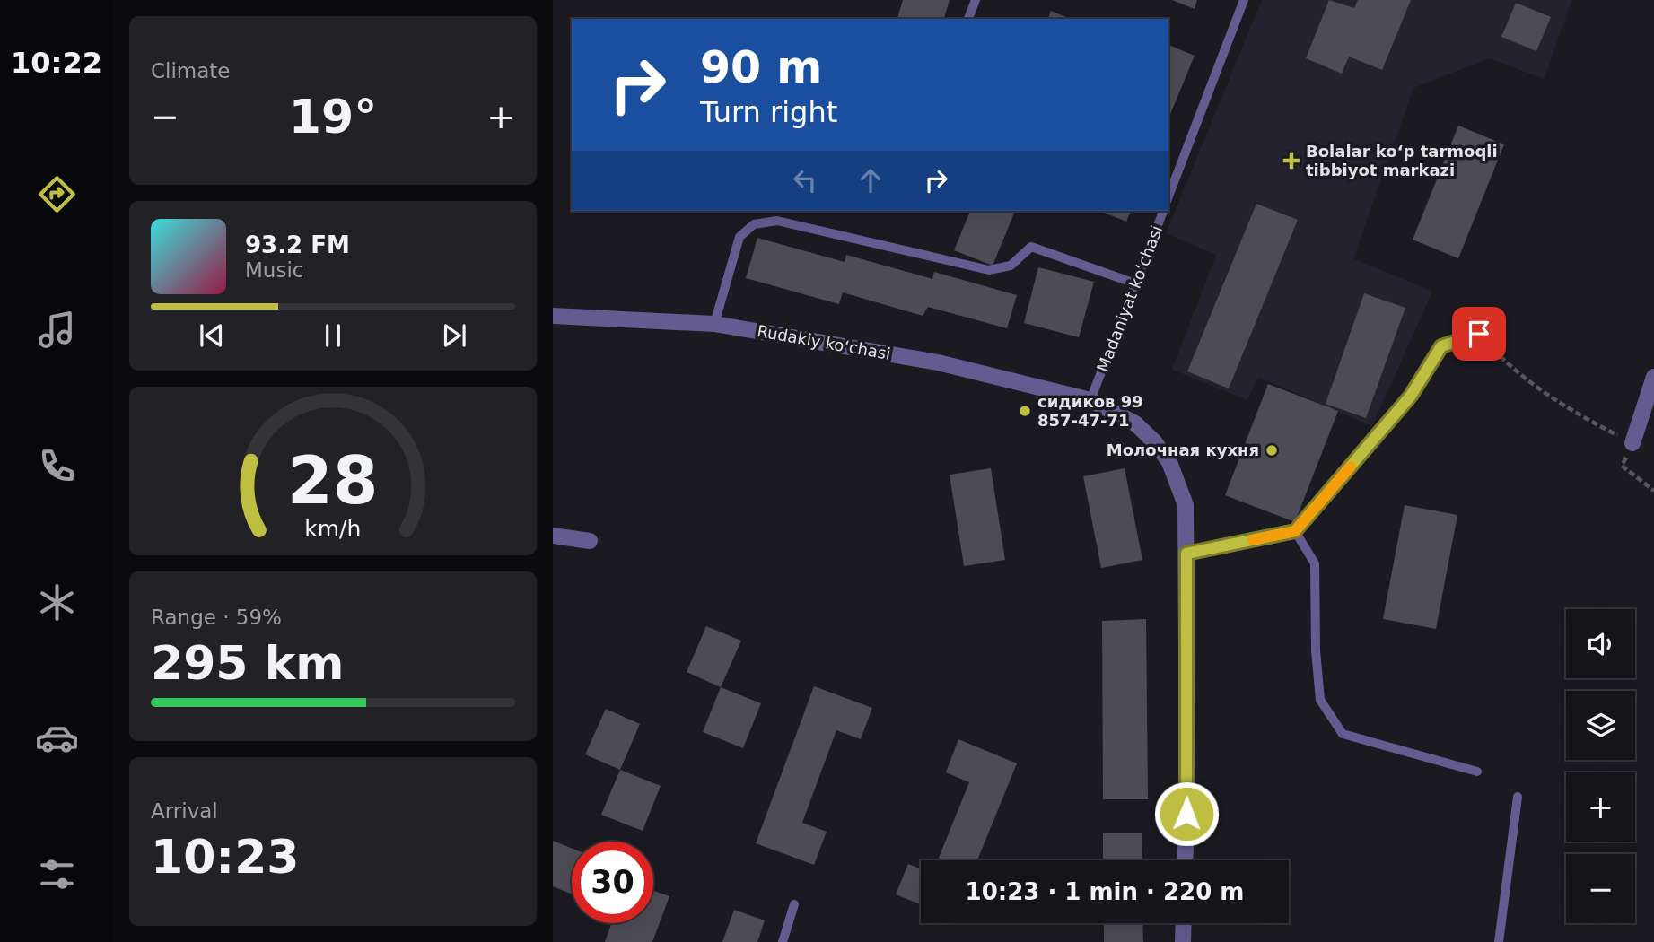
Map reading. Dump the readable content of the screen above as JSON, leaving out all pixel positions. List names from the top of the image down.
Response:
{
  "streets": {
    "street": ["Rudakiy ko‘chasi"],
    "lane": ["Madaniyat ko‘chasi"]
  },
  "crossings": [
    ["Madaniyat ko‘chasi", "Rudakiy ko‘chasi"]
  ],
  "places": {
    "health": ["Bolalar ko‘p tarmoqli tibbiyot markazi"],
    "other": ["сидиков 99 857-47-71", "Молочная кухня"]
  },
  "page": {
    "tabs": "10:22",
    "tile": [
      "Climate",
      ["Range · 59%", "295 km"],
      ["Arrival", "10:23"]
    ],
    "turn": ["90 m", "Turn right"],
    "heat": ["−", "19°", "+"],
    "song": ["93.2 FM", "Music"],
    "map_buttons": ["+", "−"],
    "limit": "30",
    "trip": "10:23 · 1 min · 220 m",
    "gauge": ["28", "km/h"]
  }
}
